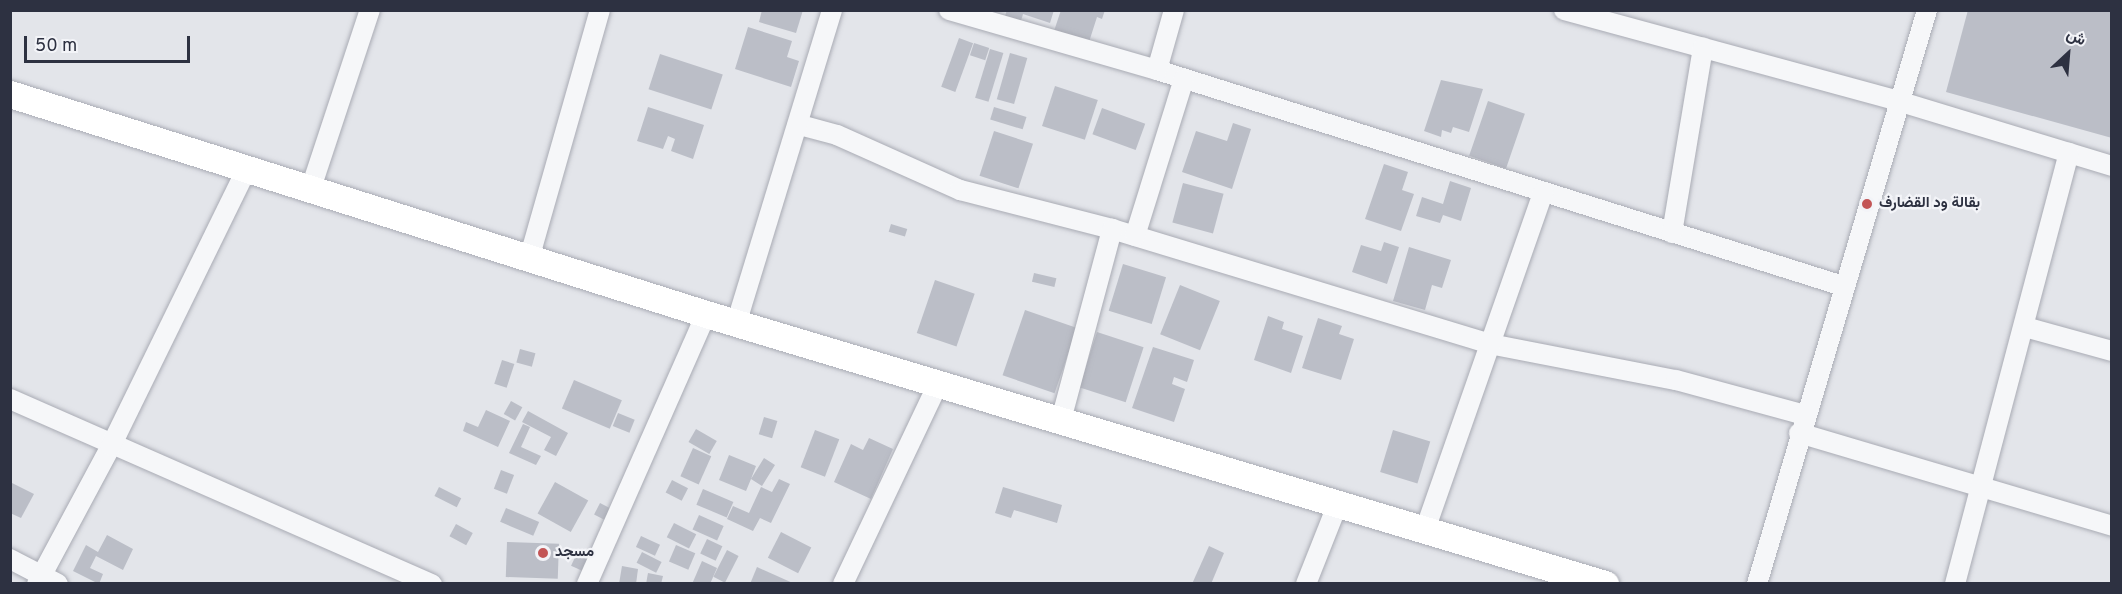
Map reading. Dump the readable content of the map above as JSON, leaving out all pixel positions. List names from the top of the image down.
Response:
{
  "places": ["بقالة ود القضارف", "مسجد"],
  "scale_bar": "50 m",
  "north": "top right"
}
